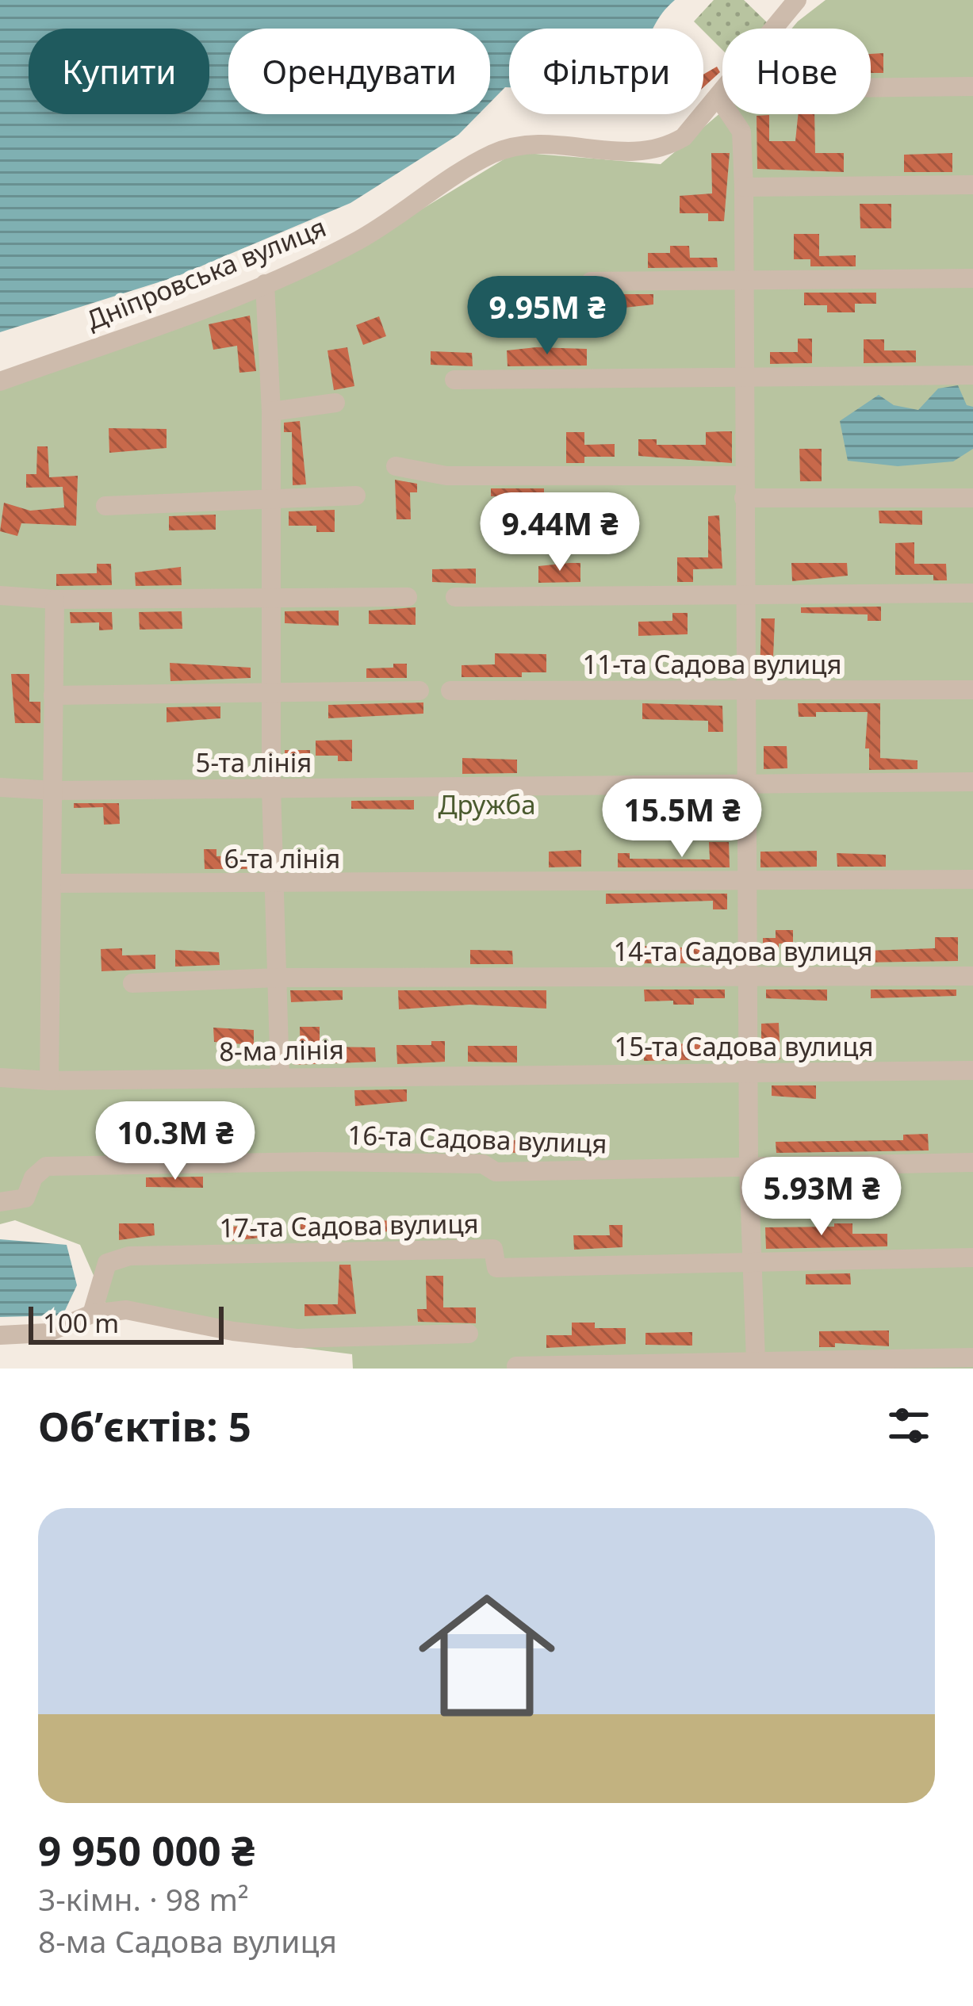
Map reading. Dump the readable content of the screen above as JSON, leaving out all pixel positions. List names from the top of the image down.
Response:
{
  "streets": {
    "street": [
      "Дніпровська вулиця",
      "11-та Садова вулиця",
      "5-та лінія",
      "6-та лінія",
      "14-та Садова вулиця",
      "15-та Садова вулиця",
      "8-ма лінія",
      "16-та Садова вулиця",
      "17-та Садова вулиця"
    ]
  },
  "crossings": [
    ["15-та Садова вулиця", "8-ма лінія"]
  ],
  "parks": ["Дружба"],
  "scale_bar": "100 m",
  "page": {
    "chip": [
      "Купити",
      "Орендувати",
      "Фільтри",
      "Нове"
    ],
    "price": [
      "9.95M ₴",
      "9.44M ₴",
      "15.5M ₴",
      "10.3M ₴",
      "5.93M ₴"
    ],
    "scale": "100 m",
    "heading": "Об’єктів: 5",
    "list": [
      {
        "name": "9 950 000 ₴",
        "note": "3-кімн. · 98 m² · 8-ма Садова вулиця"
      }
    ]
  }
}
